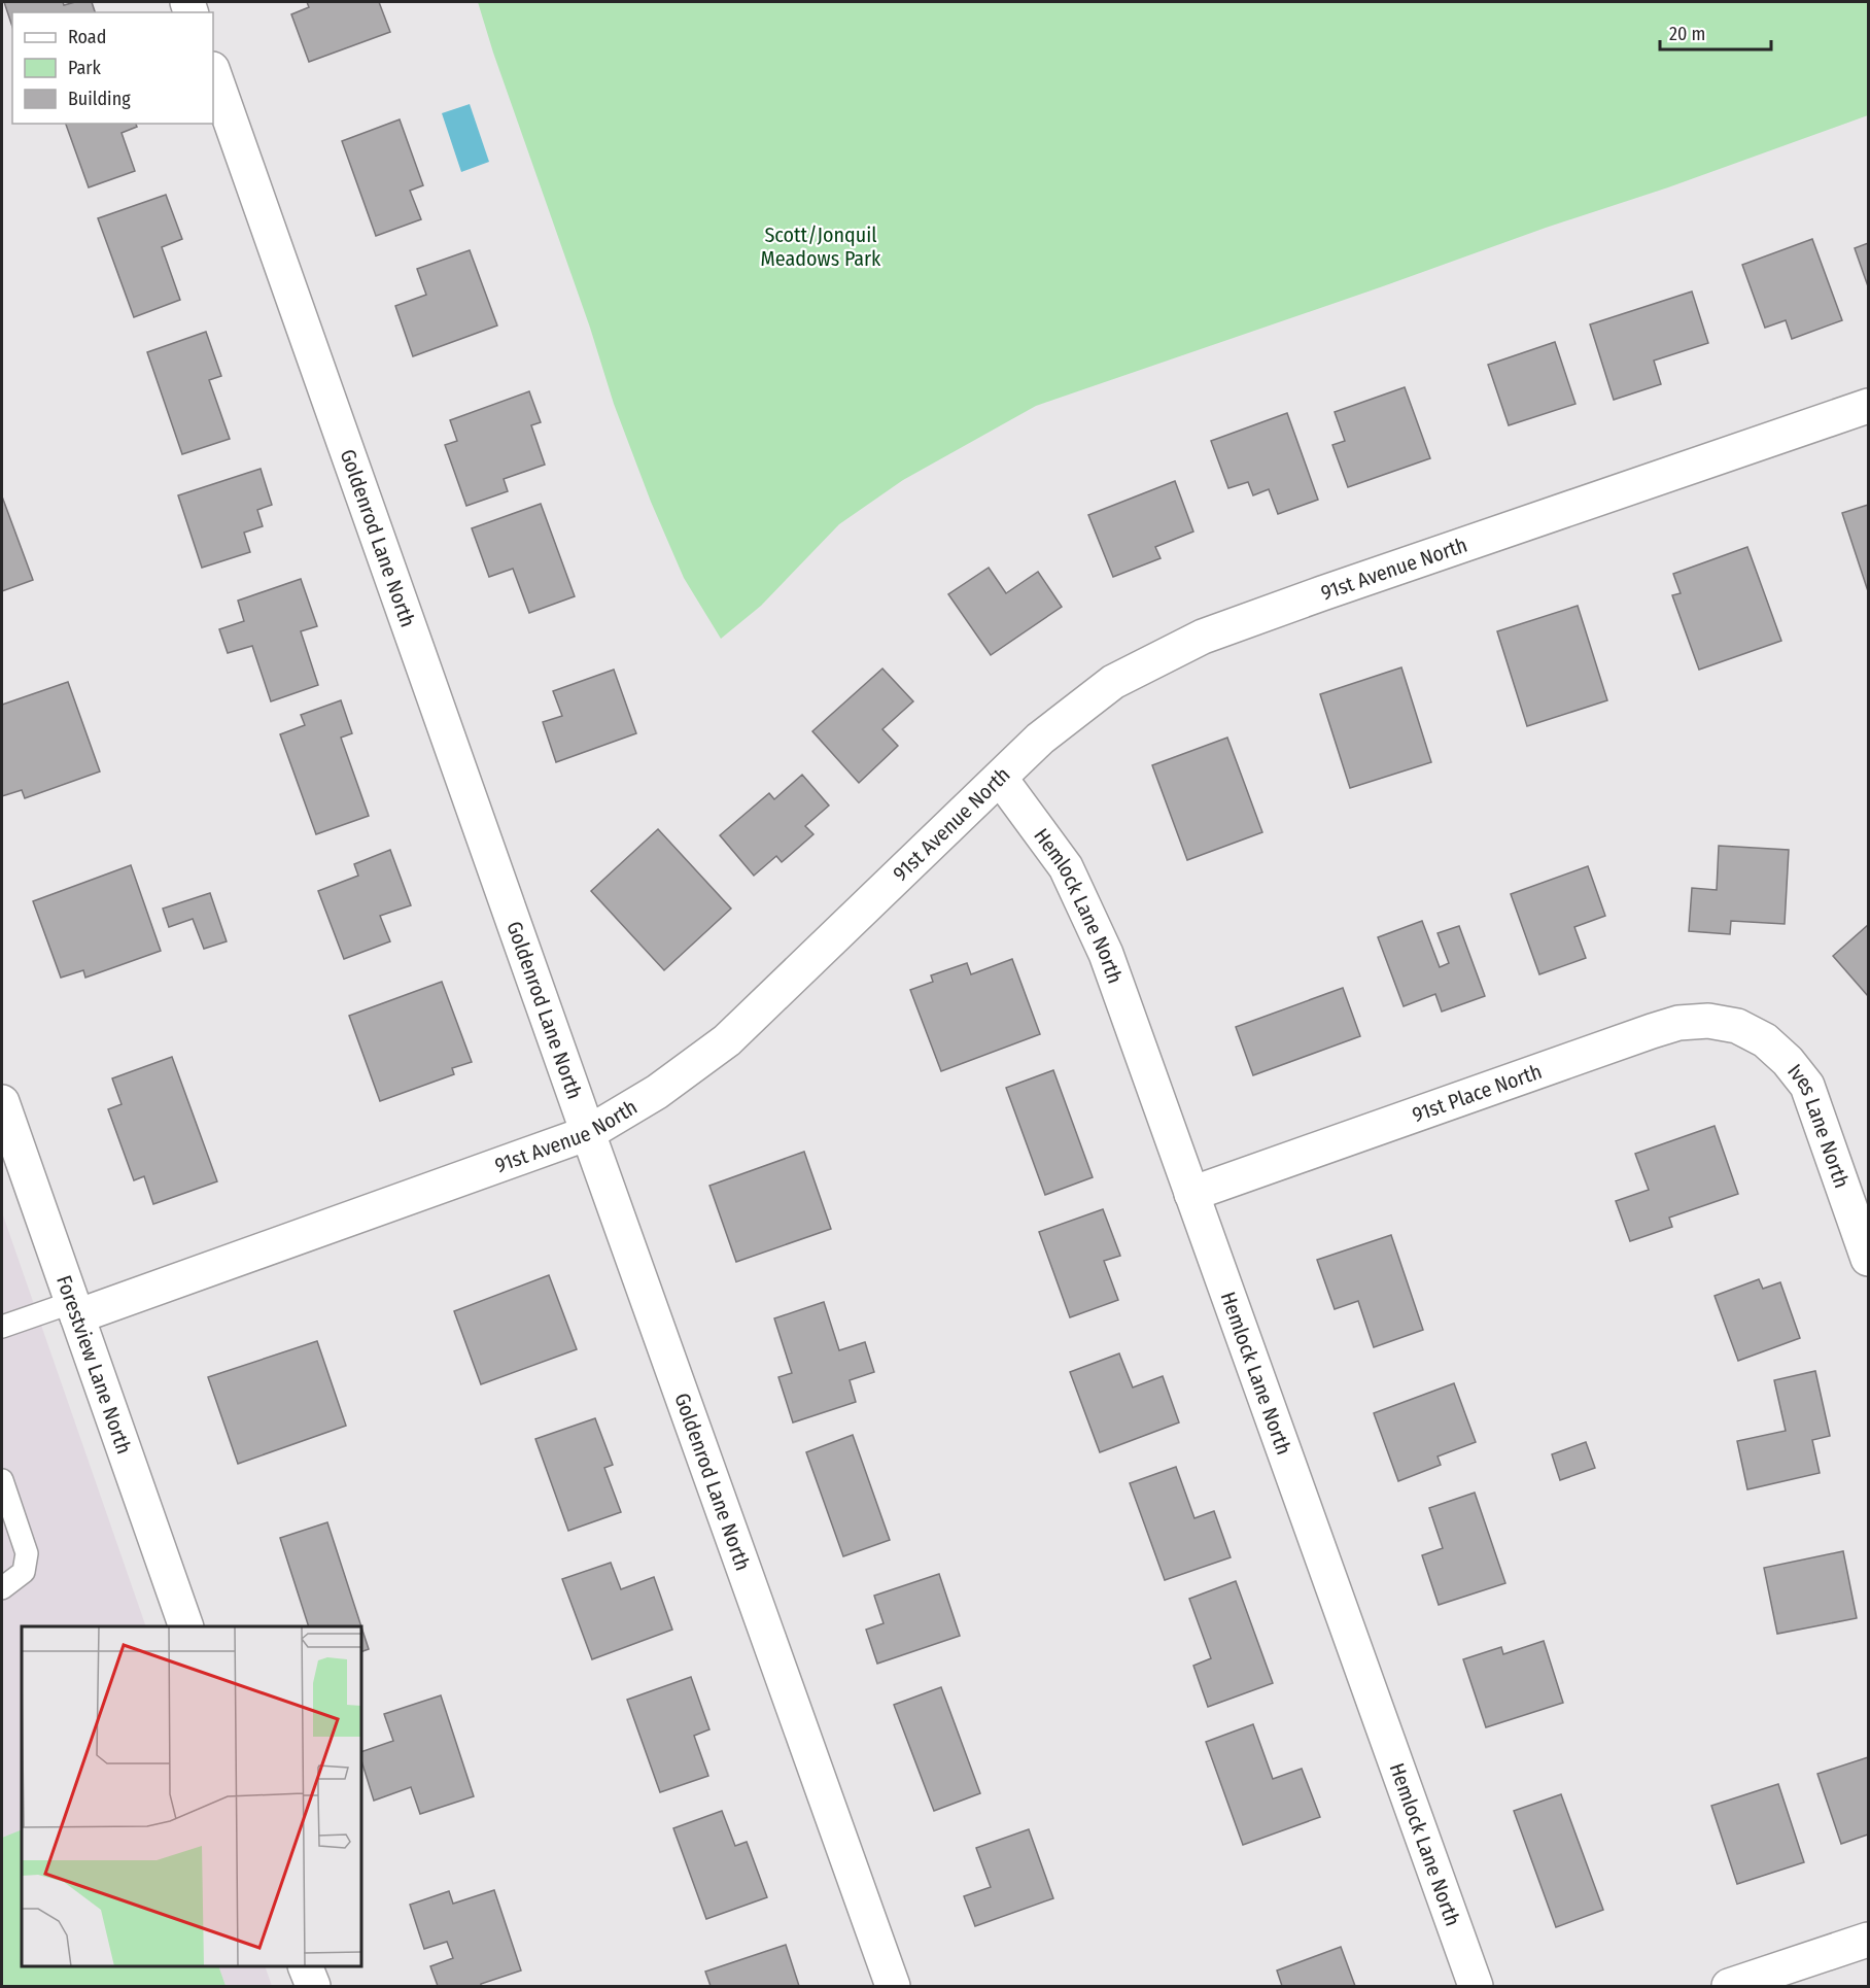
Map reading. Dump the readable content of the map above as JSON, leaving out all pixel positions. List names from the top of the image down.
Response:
{
  "streets": {
    "street": [
      "Goldenrod Lane North",
      "91st Avenue North",
      "Hemlock Lane North",
      "91st Place North",
      "Ives Lane North",
      "Forestview Lane North"
    ]
  },
  "crossings": [
    ["Goldenrod Lane North", "91st Avenue North"],
    ["91st Avenue North", "Hemlock Lane North"],
    ["91st Avenue North", "Forestview Lane North"],
    ["Hemlock Lane North", "91st Place North"],
    ["91st Place North", "Ives Lane North"]
  ],
  "parks": ["Scott/Jonquil Meadows Park"],
  "legend": ["Road", "Park", "Building"],
  "scale_bar": "20 m"
}
